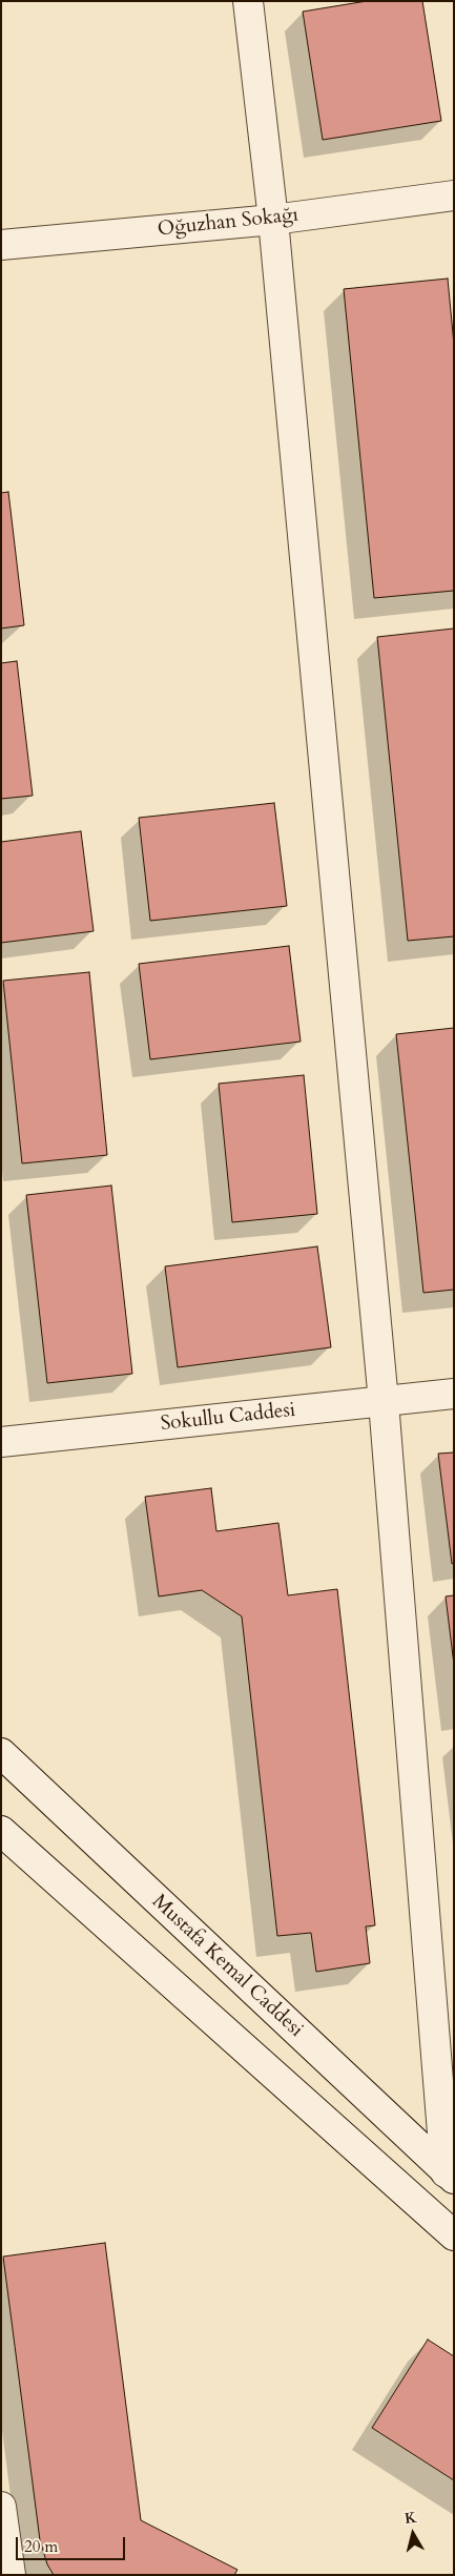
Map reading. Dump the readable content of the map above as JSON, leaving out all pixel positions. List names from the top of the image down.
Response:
{
  "streets": {
    "street": ["Oğuzhan Sokağı", "Sokullu Caddesi", "Mustafa Kemal Caddesi"]
  },
  "scale_bar": "20 m",
  "north": "top"
}
